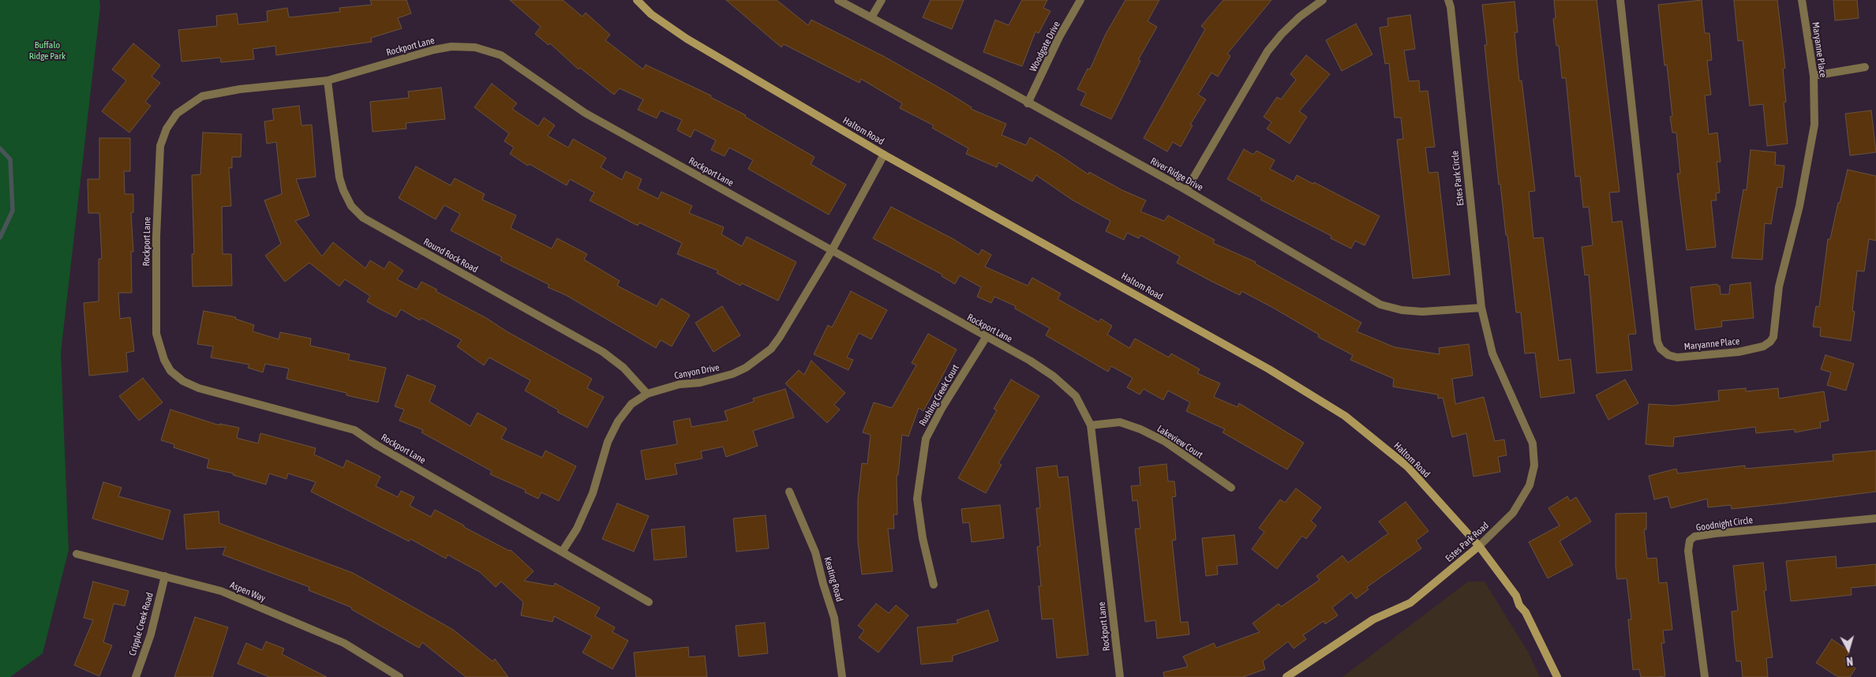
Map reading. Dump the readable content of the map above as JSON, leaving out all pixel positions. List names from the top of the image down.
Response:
{
  "streets": {
    "main road": ["Haltom Road", "Estes Park Road"],
    "street": [
      "Rockport Lane",
      "Woodgate Drive",
      "Maryanne Place",
      "River Ridge Drive",
      "Estes Park Circle",
      "Round Rock Road",
      "Canyon Drive",
      "Rushing Creek Court",
      "Lakeview Court",
      "Goodnight Circle",
      "Keating Road",
      "Aspen Way",
      "Cripple Creek Road"
    ]
  },
  "crossings": [
    ["Rockport Lane", "Round Rock Road"],
    ["Rockport Lane", "Canyon Drive"],
    ["Rockport Lane", "Rushing Creek Court"],
    ["Rockport Lane", "Lakeview Court"],
    ["Woodgate Drive", "River Ridge Drive"],
    ["Haltom Road", "Canyon Drive"],
    ["Haltom Road", "Estes Park Road"],
    ["River Ridge Drive", "Estes Park Circle"],
    ["Estes Park Circle", "Estes Park Road"],
    ["Round Rock Road", "Canyon Drive"],
    ["Aspen Way", "Cripple Creek Road"]
  ],
  "parks": ["Buffalo Ridge Park"],
  "north": "bottom"
}
